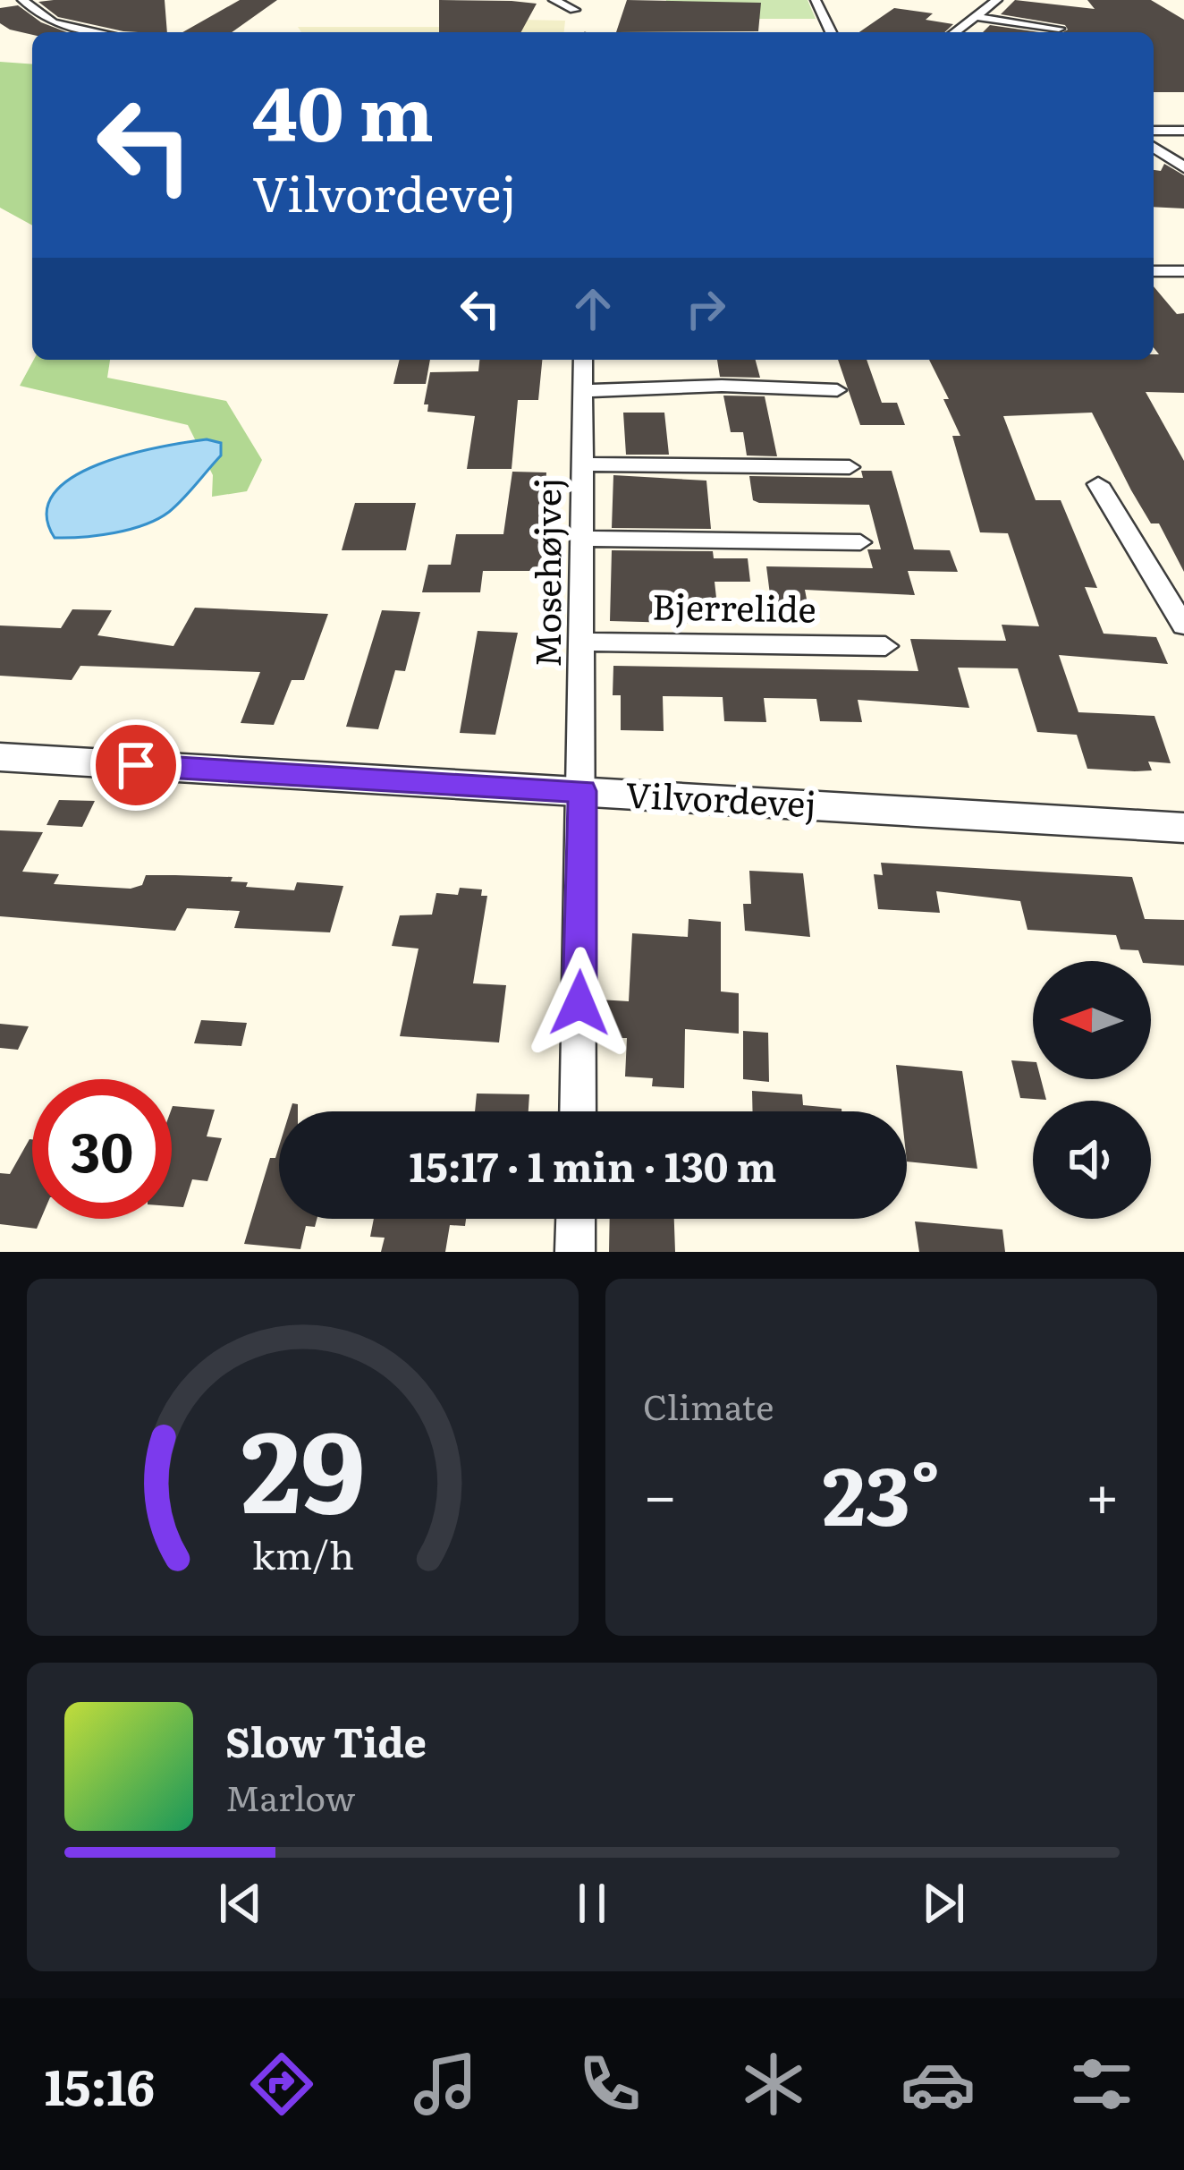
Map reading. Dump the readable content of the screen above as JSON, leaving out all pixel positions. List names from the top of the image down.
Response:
{
  "streets": {
    "street": ["Mosehøjvej", "Bjerrelide", "Vilvordevej"]
  },
  "crossings": [
    ["Mosehøjvej", "Bjerrelide"],
    ["Mosehøjvej", "Vilvordevej"]
  ],
  "north": "left",
  "page": {
    "turn": ["40 m", "Vilvordevej"],
    "limit": "30",
    "trip": "15:17 · 1 min · 130 m",
    "tile": "Climate",
    "heat": ["−", "23°", "+"],
    "song": ["Slow Tide", "Marlow"],
    "tabs": "15:16",
    "gauge": ["29", "km/h"]
  }
}
